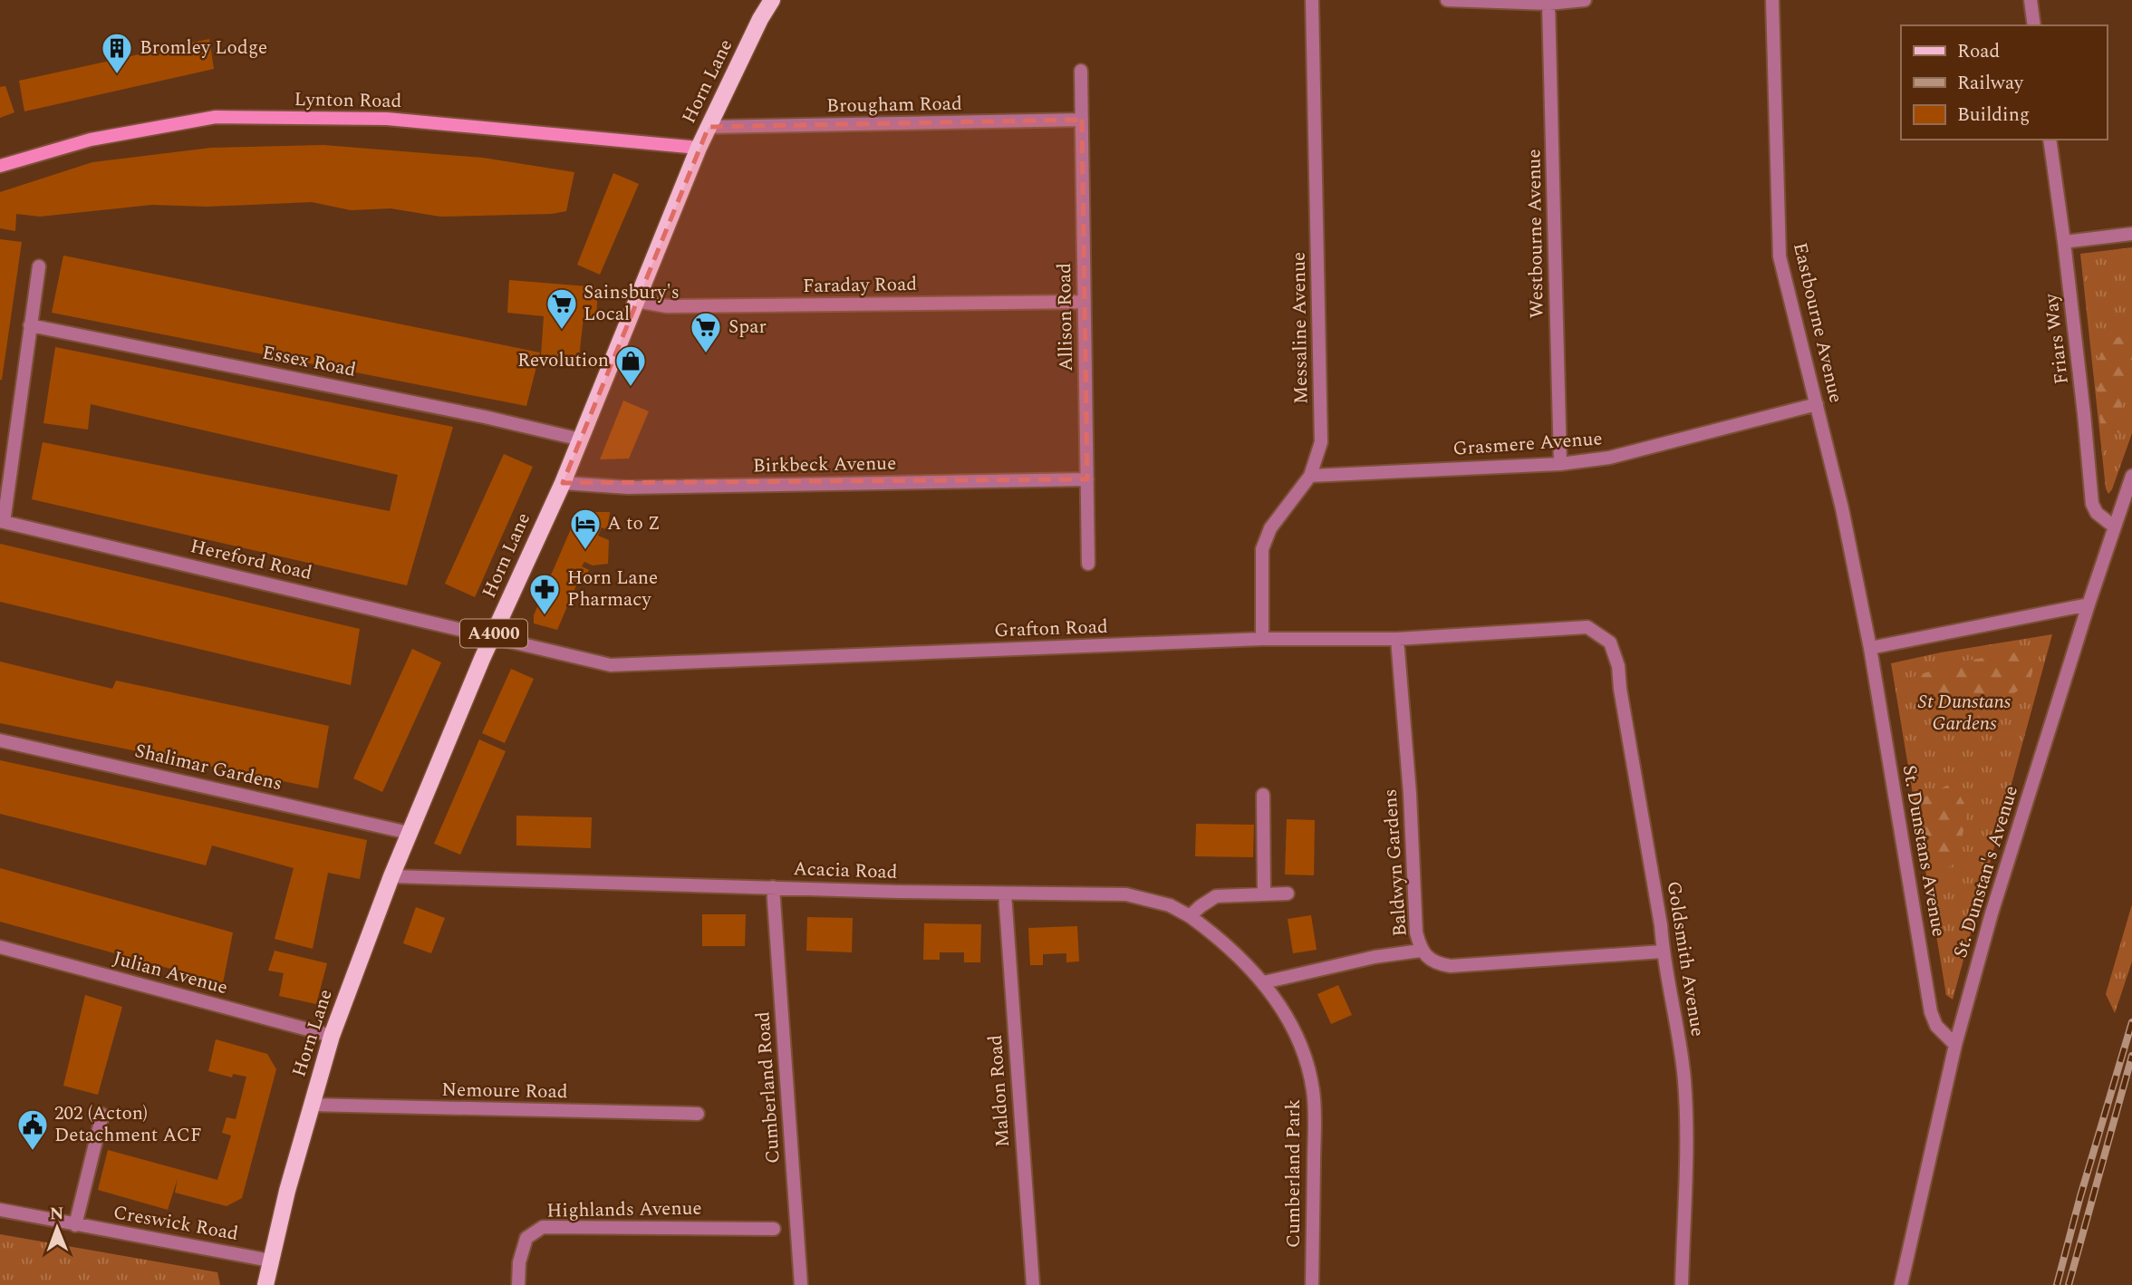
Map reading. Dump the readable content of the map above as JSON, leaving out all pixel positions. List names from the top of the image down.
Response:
{
  "streets": {
    "main road": ["Horn Lane", "A4000"],
    "street": [
      "Lynton Road",
      "Brougham Road",
      "Westbourne Avenue",
      "Faraday Road",
      "Allison Road",
      "Eastbourne Avenue",
      "Messaline Avenue",
      "Friars Way",
      "Essex Road",
      "Grasmere Avenue",
      "Birkbeck Avenue",
      "Hereford Road",
      "Grafton Road",
      "Shalimar Gardens",
      "St. Dunstans Avenue",
      "Baldwyn Gardens",
      "Acacia Road",
      "St. Dunstan's Avenue",
      "Goldsmith Avenue",
      "Julian Avenue",
      "Cumberland Road",
      "Nemoure Road",
      "Maldon Road",
      "Cumberland Park",
      "Highlands Avenue",
      "Creswick Road"
    ]
  },
  "crossings": [
    ["Horn Lane", "Lynton Road"],
    ["Horn Lane", "Brougham Road"],
    ["Horn Lane", "Faraday Road"],
    ["Horn Lane", "Essex Road"],
    ["Horn Lane", "Birkbeck Avenue"],
    ["Horn Lane", "Hereford Road"],
    ["Horn Lane", "Grafton Road"],
    ["Horn Lane", "Shalimar Gardens"],
    ["Horn Lane", "Acacia Road"],
    ["Horn Lane", "Julian Avenue"],
    ["Horn Lane", "Nemoure Road"],
    ["Horn Lane", "Creswick Road"],
    ["Brougham Road", "Allison Road"],
    ["Westbourne Avenue", "Grasmere Avenue"],
    ["Faraday Road", "Allison Road"],
    ["Allison Road", "Birkbeck Avenue"],
    ["Eastbourne Avenue", "Grasmere Avenue"],
    ["Eastbourne Avenue", "St. Dunstans Avenue"],
    ["Messaline Avenue", "Grasmere Avenue"],
    ["Messaline Avenue", "Grafton Road"],
    ["Friars Way", "St. Dunstan's Avenue"],
    ["Hereford Road", "Grafton Road"],
    ["Grafton Road", "Baldwyn Gardens"],
    ["Grafton Road", "Goldsmith Avenue"],
    ["St. Dunstans Avenue", "St. Dunstan's Avenue"],
    ["Baldwyn Gardens", "Goldsmith Avenue"],
    ["Acacia Road", "Cumberland Road"],
    ["Acacia Road", "Maldon Road"],
    ["Acacia Road", "Cumberland Park"]
  ],
  "parks": ["St Dunstans Gardens"],
  "places": {
    "building": ["Bromley Lodge"],
    "supermarket": ["Sainsbury's Local", "Spar"],
    "shop": ["Revolution"],
    "hotel": ["A to Z"],
    "pharmacy": ["Horn Lane Pharmacy"],
    "public building": ["202 (Acton) Detachment ACF"]
  },
  "legend": ["Road", "Railway", "Building"],
  "north": "top"
}
